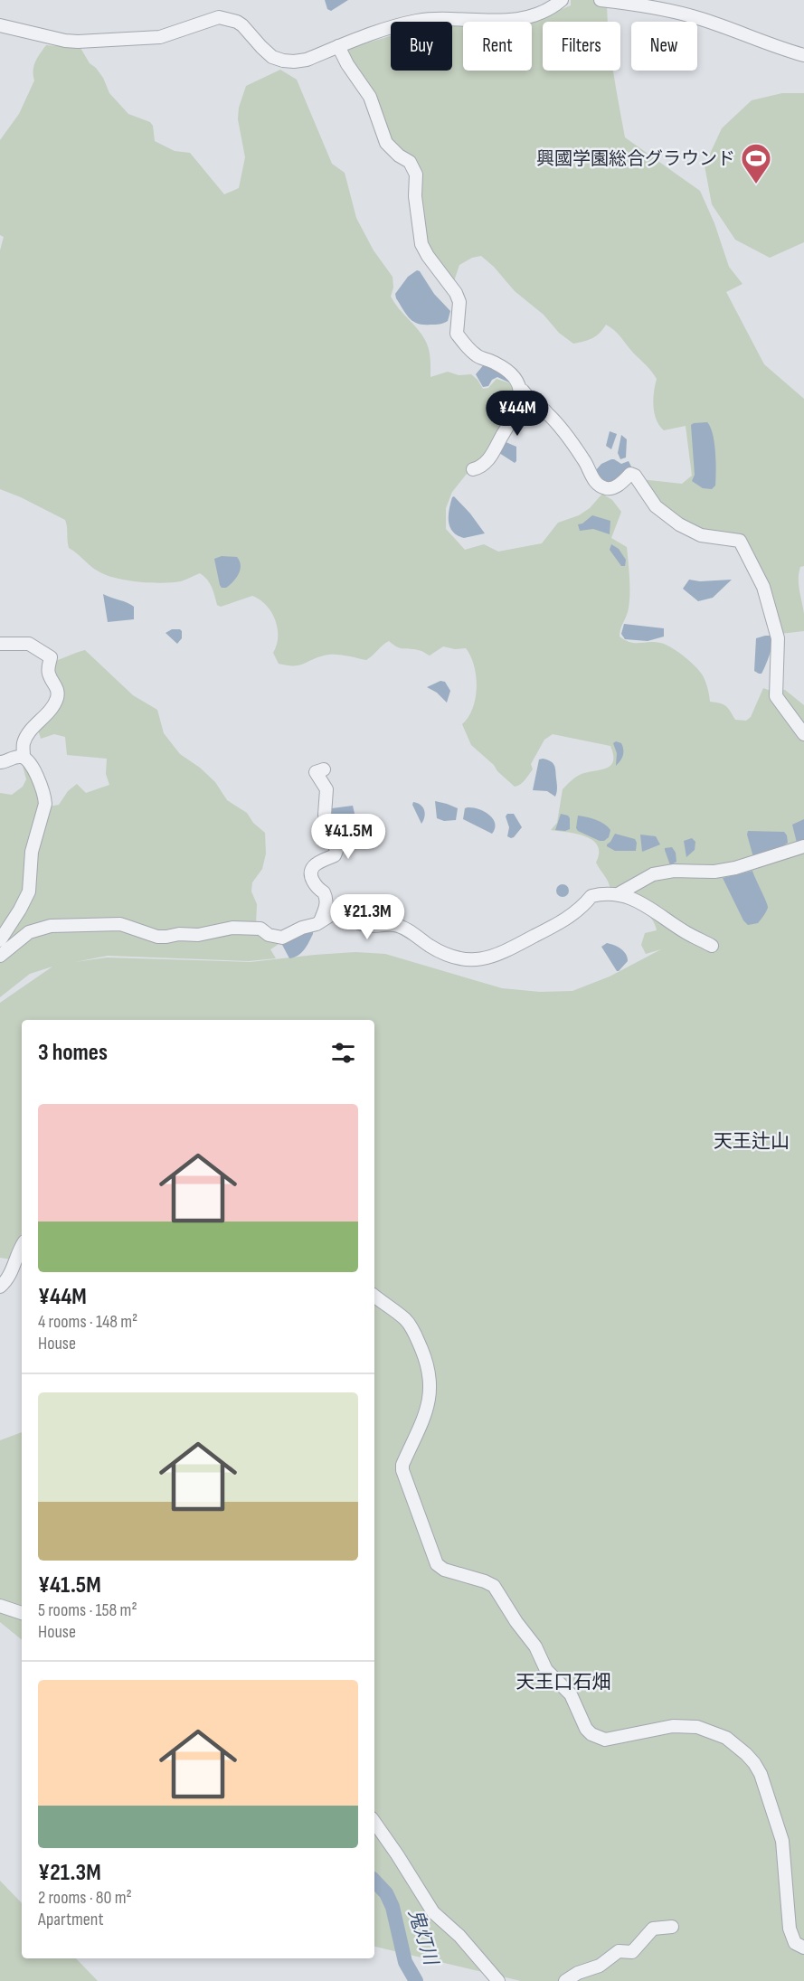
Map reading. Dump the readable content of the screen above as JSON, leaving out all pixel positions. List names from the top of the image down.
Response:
{
  "districts": ["天王辻山", "天王口石畑"],
  "water": ["鬼灯川"],
  "places": {
    "sports": ["興國学園総合グラウンド"]
  },
  "page": {
    "chip": [
      "Buy",
      "Rent",
      "Filters",
      "New"
    ],
    "price": ["¥44M", "¥41.5M", "¥21.3M"],
    "heading": "3 homes",
    "list": [
      {
        "name": "¥44M",
        "note": "4 rooms · 148 m² · House"
      },
      {
        "name": "¥41.5M",
        "note": "5 rooms · 158 m² · House"
      },
      {
        "name": "¥21.3M",
        "note": "2 rooms · 80 m² · Apartment"
      }
    ]
  }
}
